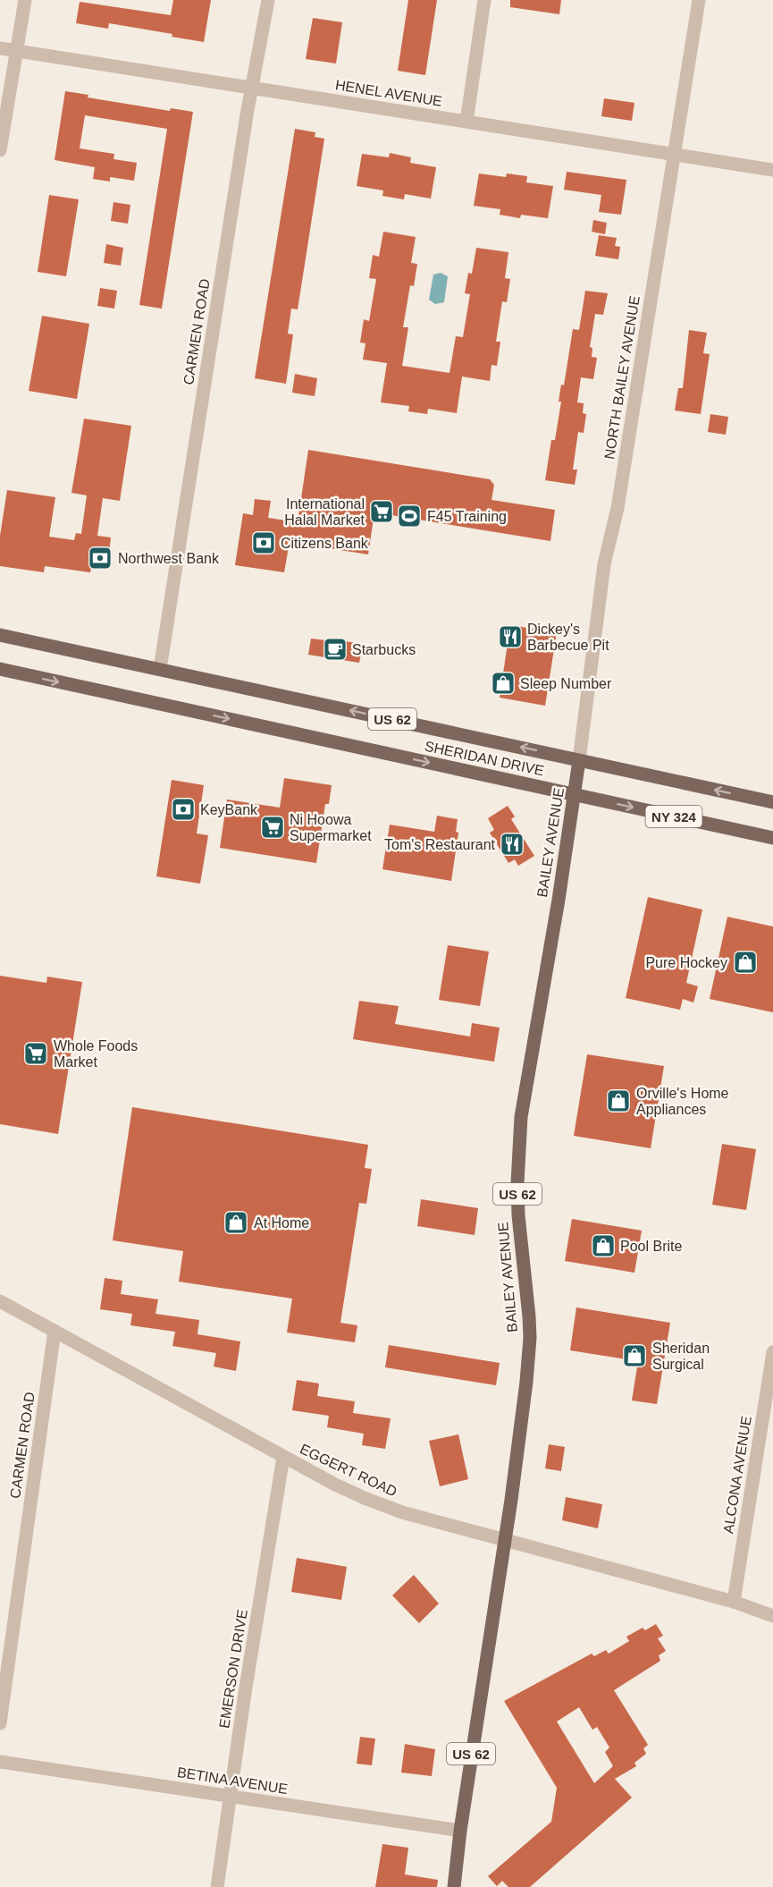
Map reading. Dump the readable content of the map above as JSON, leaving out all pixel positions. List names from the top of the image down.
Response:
{
  "streets": {
    "main road": [
      "US 62",
      "SHERIDAN DRIVE",
      "NY 324",
      "BAILEY AVENUE"
    ],
    "street": [
      "HENEL AVENUE",
      "CARMEN ROAD",
      "NORTH BAILEY AVENUE",
      "EGGERT ROAD",
      "ALCONA AVENUE",
      "EMERSON DRIVE",
      "BETINA AVENUE"
    ]
  },
  "crossings": [
    ["HENEL AVENUE", "CARMEN ROAD"],
    ["HENEL AVENUE", "NORTH BAILEY AVENUE"],
    ["CARMEN ROAD", "SHERIDAN DRIVE"],
    ["CARMEN ROAD", "EGGERT ROAD"],
    ["NORTH BAILEY AVENUE", "SHERIDAN DRIVE"],
    ["NORTH BAILEY AVENUE", "BAILEY AVENUE"],
    ["SHERIDAN DRIVE", "BAILEY AVENUE"],
    ["BAILEY AVENUE", "EGGERT ROAD"],
    ["BAILEY AVENUE", "BETINA AVENUE"],
    ["EGGERT ROAD", "ALCONA AVENUE"],
    ["EGGERT ROAD", "EMERSON DRIVE"],
    ["EMERSON DRIVE", "BETINA AVENUE"]
  ],
  "places": {
    "supermarket": ["International Halal Market", "Ni Hoowa Supermarket", "Whole Foods Market"],
    "sports": ["F45 Training"],
    "bank": ["Citizens Bank", "Northwest Bank", "KeyBank"],
    "restaurant": ["Dickey's Barbecue Pit", "Tom's Restaurant"],
    "cafe": ["Starbucks"],
    "shop": [
      "Sleep Number",
      "Pure Hockey",
      "Orville's Home Appliances",
      "At Home",
      "Pool Brite",
      "Sheridan Surgical"
    ]
  }
}
